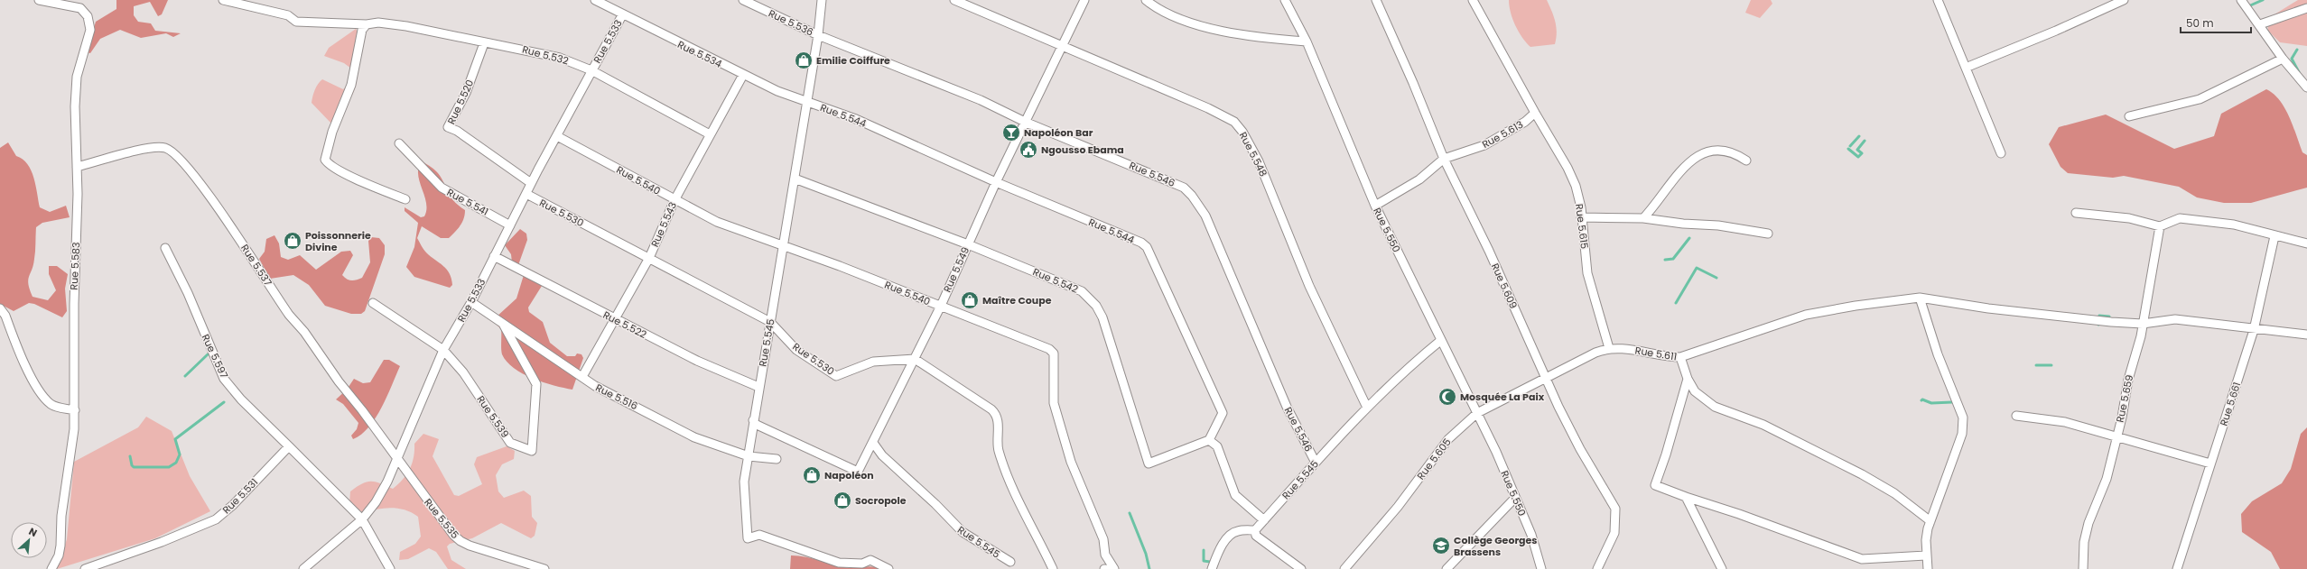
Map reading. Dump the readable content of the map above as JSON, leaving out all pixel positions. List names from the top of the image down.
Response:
{
  "streets": {
    "street": [
      "Rue 5.536",
      "Rue 5.533",
      "Rue 5.534",
      "Rue 5.532",
      "Rue 5.520",
      "Rue 5.544",
      "Rue 5.613",
      "Rue 5.548",
      "Rue 5.546",
      "Rue 5.540",
      "Rue 5.541",
      "Rue 5.530",
      "Rue 5.543",
      "Rue 5.615",
      "Rue 5.550",
      "Rue 5.537",
      "Rue 5.583",
      "Rue 5.549",
      "Rue 5.542",
      "Rue 5.609",
      "Rue 5.522",
      "Rue 5.545",
      "Rue 5.611",
      "Rue 5.597",
      "Rue 5.516",
      "Rue 5.659",
      "Rue 5.661",
      "Rue 5.539",
      "Rue 5.605",
      "Rue 5.531",
      "Rue 5.535"
    ]
  },
  "crossings": [
    ["Rue 5.536", "Rue 5.546"],
    ["Rue 5.536", "Rue 5.545"],
    ["Rue 5.533", "Rue 5.534"],
    ["Rue 5.533", "Rue 5.532"],
    ["Rue 5.533", "Rue 5.520"],
    ["Rue 5.533", "Rue 5.540"],
    ["Rue 5.533", "Rue 5.541"],
    ["Rue 5.533", "Rue 5.530"],
    ["Rue 5.533", "Rue 5.537"],
    ["Rue 5.533", "Rue 5.522"],
    ["Rue 5.533", "Rue 5.516"],
    ["Rue 5.533", "Rue 5.539"],
    ["Rue 5.533", "Rue 5.535"],
    ["Rue 5.534", "Rue 5.544"],
    ["Rue 5.534", "Rue 5.543"],
    ["Rue 5.534", "Rue 5.545"],
    ["Rue 5.532", "Rue 5.520"],
    ["Rue 5.532", "Rue 5.543"],
    ["Rue 5.544", "Rue 5.549"],
    ["Rue 5.544", "Rue 5.542"],
    ["Rue 5.544", "Rue 5.545"],
    ["Rue 5.613", "Rue 5.615"],
    ["Rue 5.613", "Rue 5.550"],
    ["Rue 5.613", "Rue 5.609"],
    ["Rue 5.548", "Rue 5.549"],
    ["Rue 5.548", "Rue 5.545"],
    ["Rue 5.546", "Rue 5.549"],
    ["Rue 5.546", "Rue 5.545"],
    ["Rue 5.540", "Rue 5.543"],
    ["Rue 5.540", "Rue 5.549"],
    ["Rue 5.540", "Rue 5.545"],
    ["Rue 5.530", "Rue 5.543"],
    ["Rue 5.530", "Rue 5.549"],
    ["Rue 5.530", "Rue 5.545"],
    ["Rue 5.543", "Rue 5.522"],
    ["Rue 5.615", "Rue 5.611"],
    ["Rue 5.550", "Rue 5.545"],
    ["Rue 5.550", "Rue 5.605"],
    ["Rue 5.537", "Rue 5.583"],
    ["Rue 5.537", "Rue 5.535"],
    ["Rue 5.549", "Rue 5.542"],
    ["Rue 5.549", "Rue 5.545"],
    ["Rue 5.542", "Rue 5.545"],
    ["Rue 5.609", "Rue 5.611"],
    ["Rue 5.609", "Rue 5.605"],
    ["Rue 5.522", "Rue 5.545"],
    ["Rue 5.545", "Rue 5.516"],
    ["Rue 5.611", "Rue 5.605"],
    ["Rue 5.597", "Rue 5.531"],
    ["Rue 5.516", "Rue 5.539"]
  ],
  "places": {
    "shop": [
      "Emilie Coiffure",
      "Poissonnerie Divine",
      "Maître Coupe",
      "Napoléon",
      "Socropole"
    ],
    "bar": ["Napoléon Bar"],
    "public building": ["Ngousso Ebama"],
    "mosque": ["Mosquée La Paix"],
    "school or university": ["Collège Georges Brassens"]
  },
  "scale_bar": "50 m",
  "north": "top right"
}
